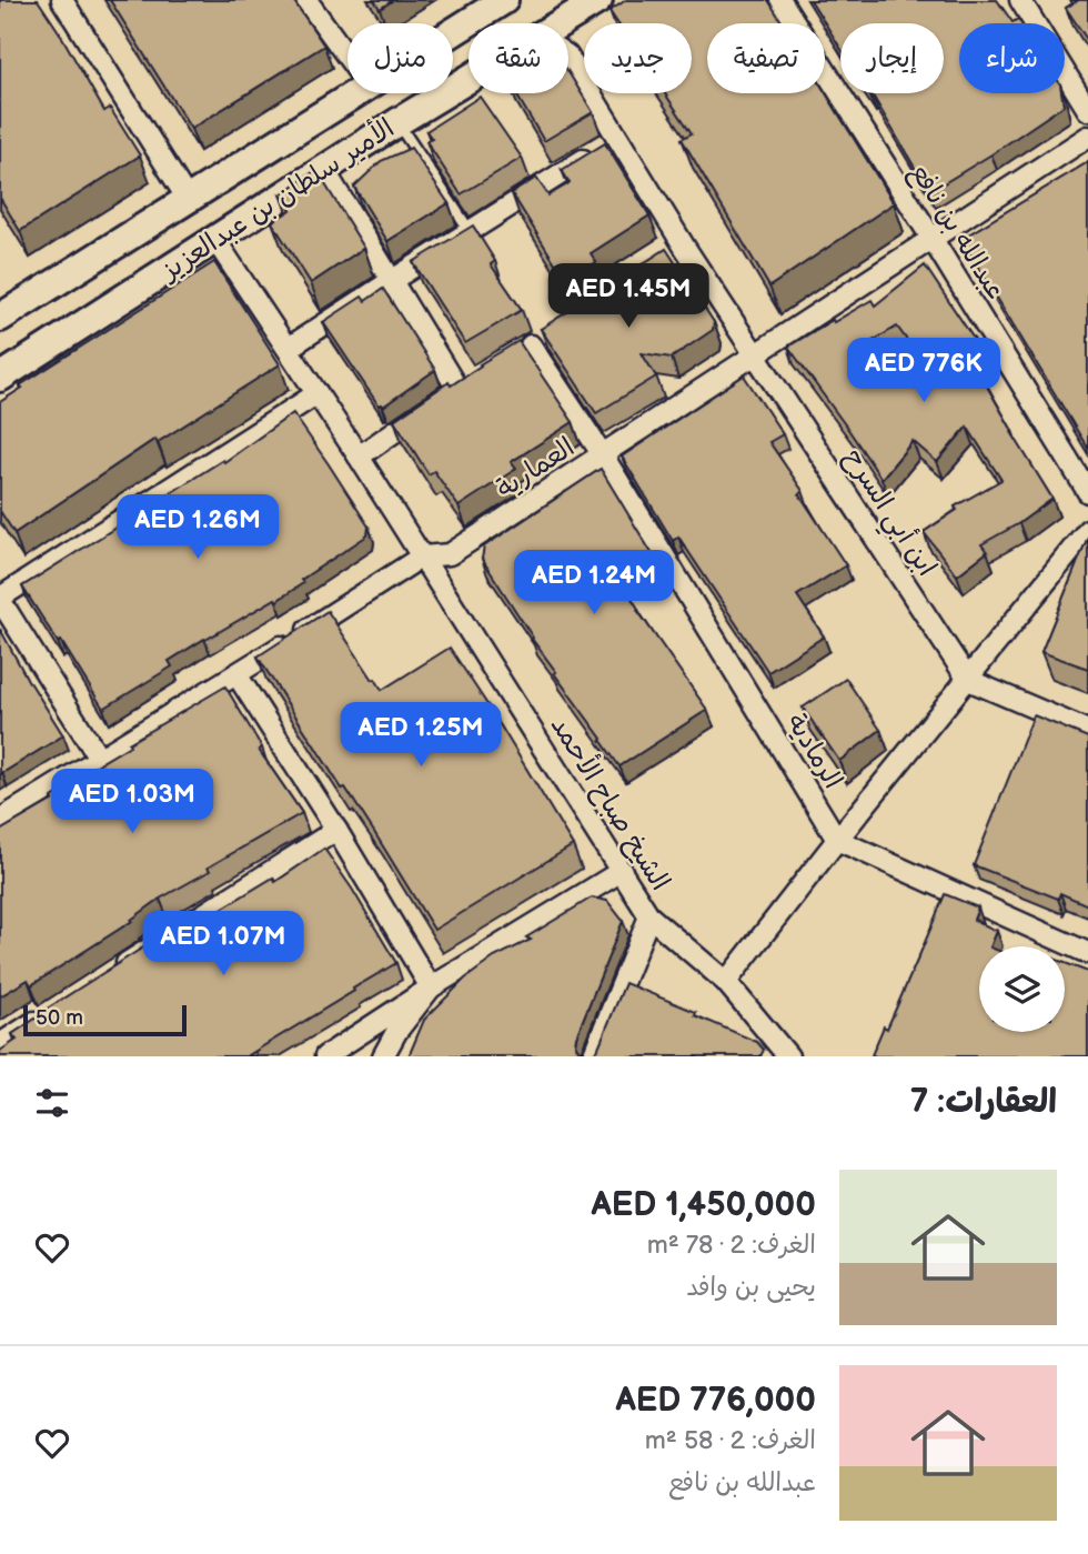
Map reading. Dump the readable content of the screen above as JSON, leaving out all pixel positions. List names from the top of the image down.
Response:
{
  "streets": {
    "street": [
      "الأمير سلطان بن عبدالعزيز",
      "عبدالله بن نافع",
      "العمارية",
      "ابن أبي السرح",
      "الرمادية",
      "الشيخ صباح الأحمد"
    ]
  },
  "crossings": [
    ["الأمير سلطان بن عبدالعزيز", "الشيخ صباح الأحمد"],
    ["عبدالله بن نافع", "العمارية"],
    ["العمارية", "ابن أبي السرح"],
    ["العمارية", "الرمادية"],
    ["العمارية", "الشيخ صباح الأحمد"]
  ],
  "scale_bar": "50 m",
  "page": {
    "chip": [
      "شراء",
      "إيجار",
      "تصفية",
      "جديد",
      "شقة",
      "منزل"
    ],
    "price": [
      "AED 1.45M",
      "AED 776K",
      "AED 1.26M",
      "AED 1.24M",
      "AED 1.25M",
      "AED 1.03M",
      "AED 1.07M"
    ],
    "scale": "50 m",
    "heading": "العقارات: 7",
    "list": [
      {
        "name": "AED 1,450,000",
        "note": "الغرف: 2 · 78 m² · يحيى بن وافد"
      },
      {
        "name": "AED 776,000",
        "note": "الغرف: 2 · 58 m² · عبدالله بن نافع"
      }
    ]
  }
}
